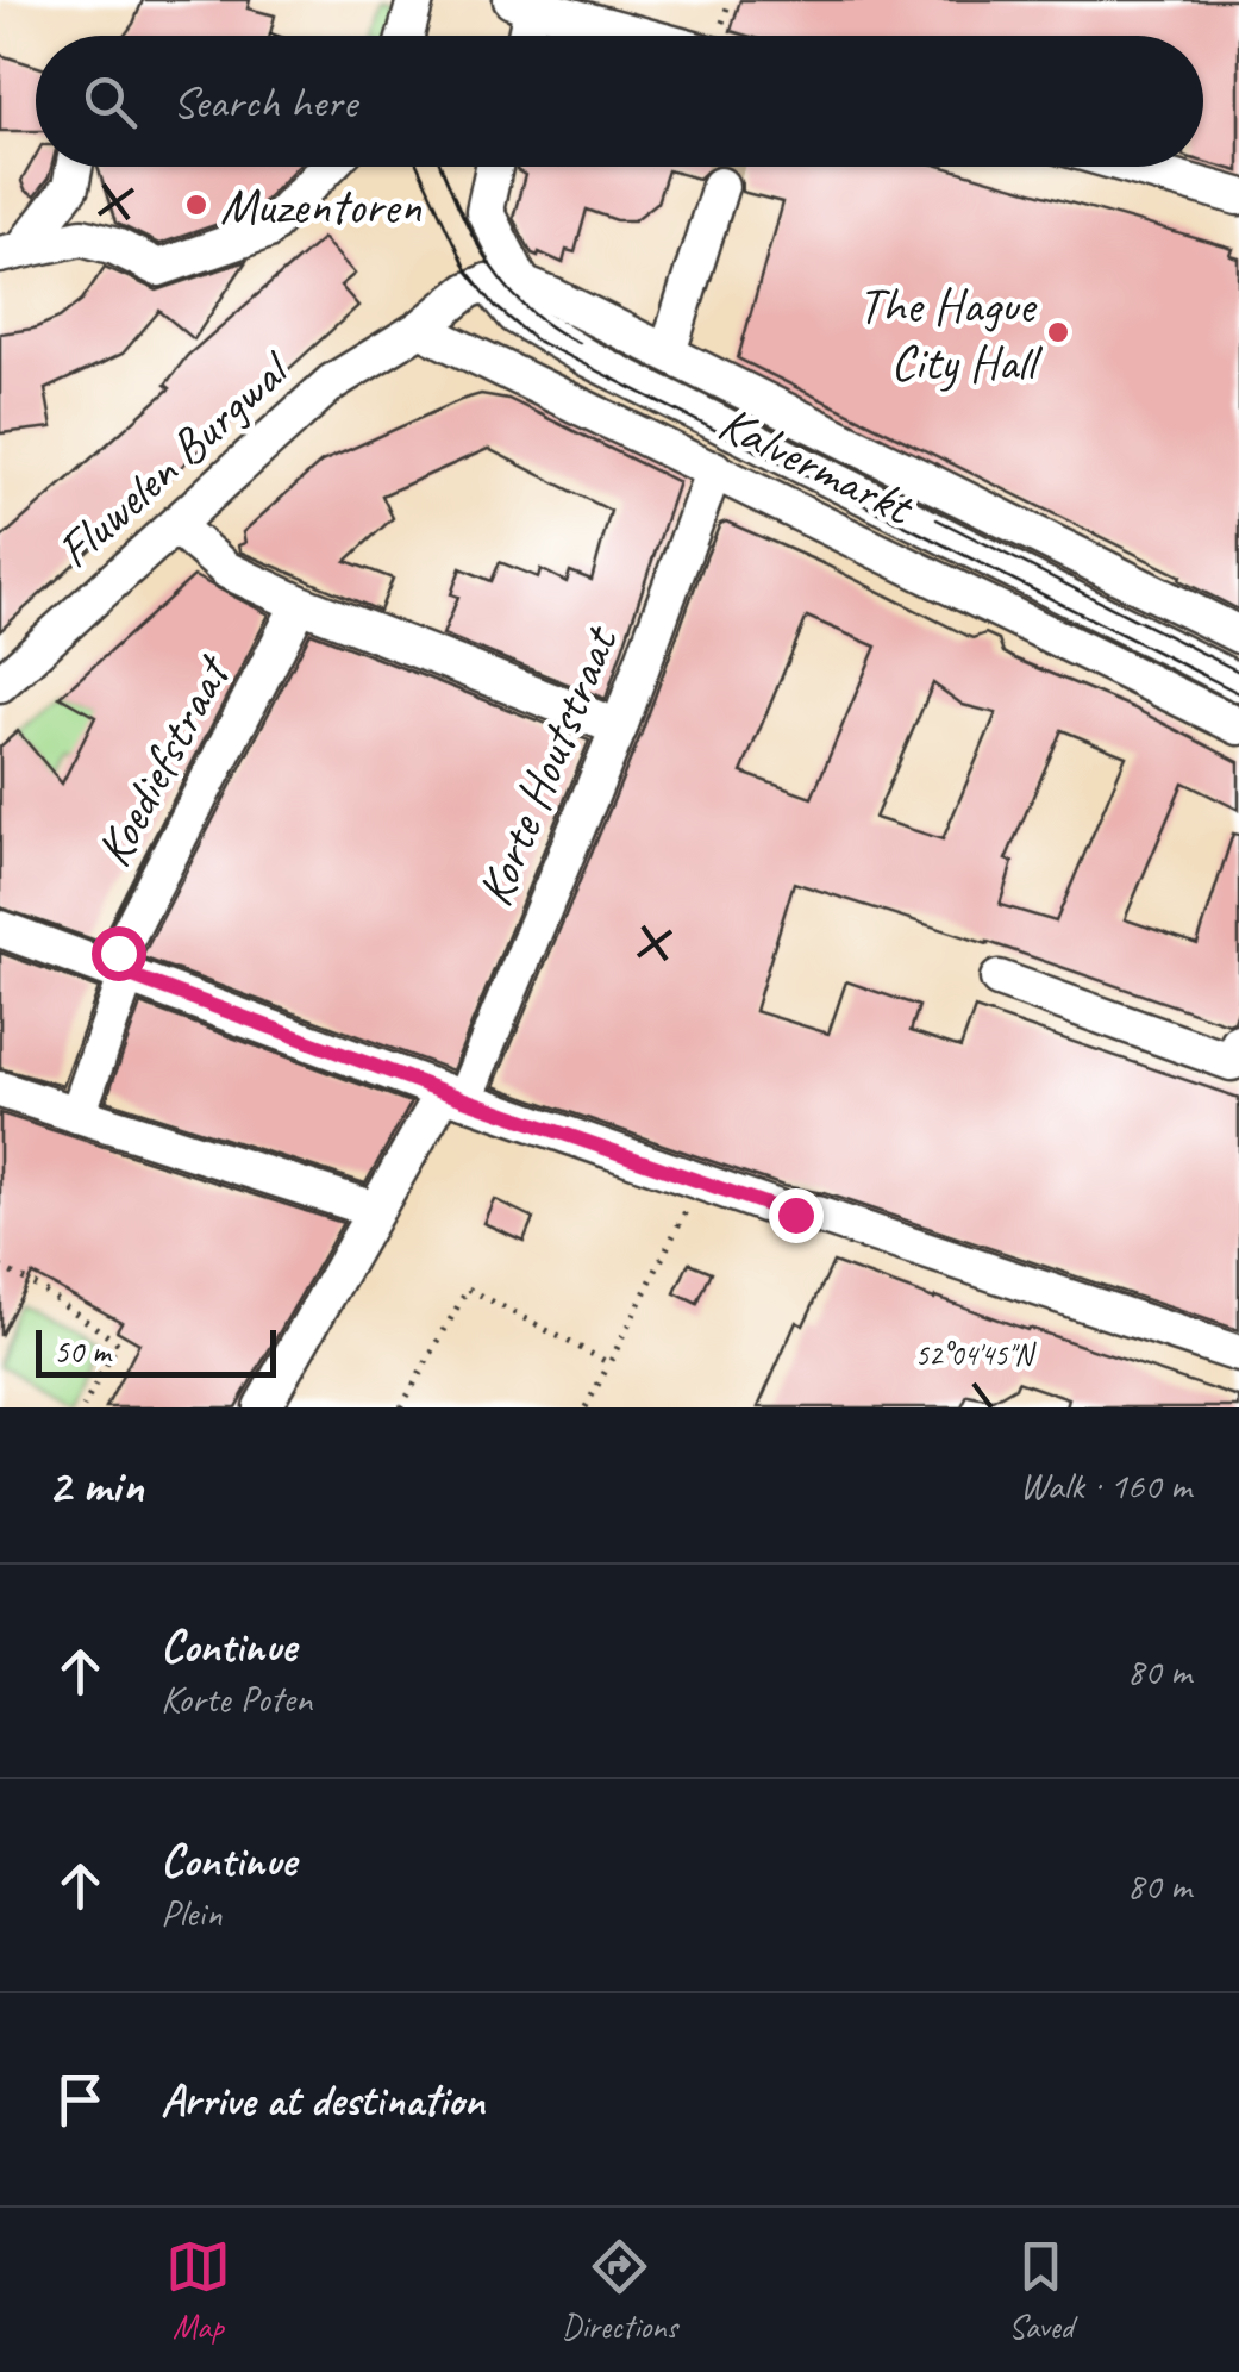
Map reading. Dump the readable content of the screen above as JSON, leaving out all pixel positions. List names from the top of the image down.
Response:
{
  "streets": {
    "street": [
      "Fluwelen Burgwal",
      "Kalvermarkt",
      "Koediefstraat",
      "Korte Houtstraat"
    ]
  },
  "crossings": [
    ["Fluwelen Burgwal", "Kalvermarkt"],
    ["Kalvermarkt", "Korte Houtstraat"]
  ],
  "places": ["Muzentoren", "The Hague City Hall"],
  "scale_bar": "50 m",
  "page": {
    "search": "Search here",
    "scale": "50 m",
    "heading": ["2 min", "Walk · 160 m"],
    "list": [
      ["Continue", "Korte Poten", "80 m"],
      ["Continue", "Plein", "80 m"],
      "Arrive at destination"
    ],
    "nav": ["Map", "Directions", "Saved"]
  },
  "coordinates": ["52°04'45\"N"]
}
